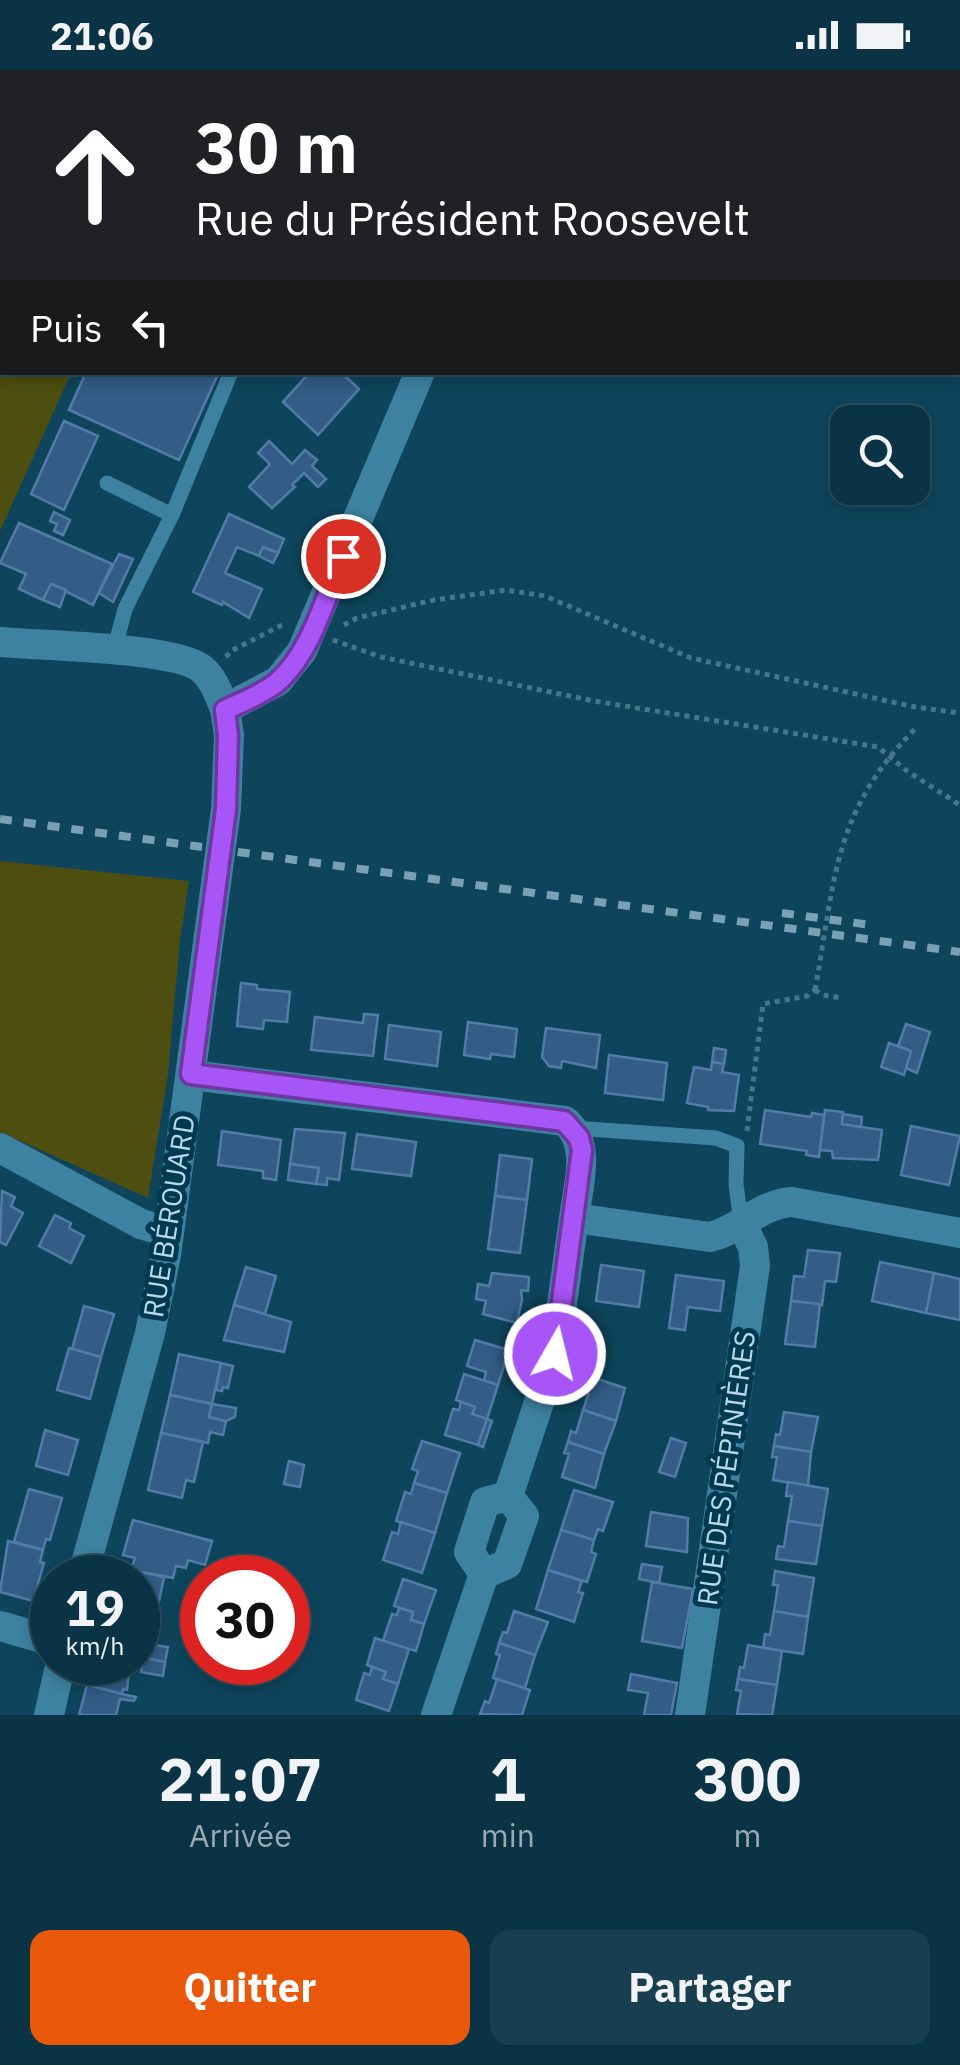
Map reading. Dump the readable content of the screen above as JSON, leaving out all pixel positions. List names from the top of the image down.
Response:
{
  "streets": {
    "street": ["RUE BÉROUARD", "RUE DES PÉPINIÈRES"]
  },
  "page": {
    "status": "21:06",
    "turn": ["30 m", "Rue du Président Roosevelt"],
    "then": "Puis",
    "speed": "19 km/h",
    "limit": "30",
    "eta": [
      "21:07",
      "Arrivée",
      "1",
      "min",
      "300",
      "m"
    ],
    "buttons": ["Quitter", "Partager"]
  }
}
